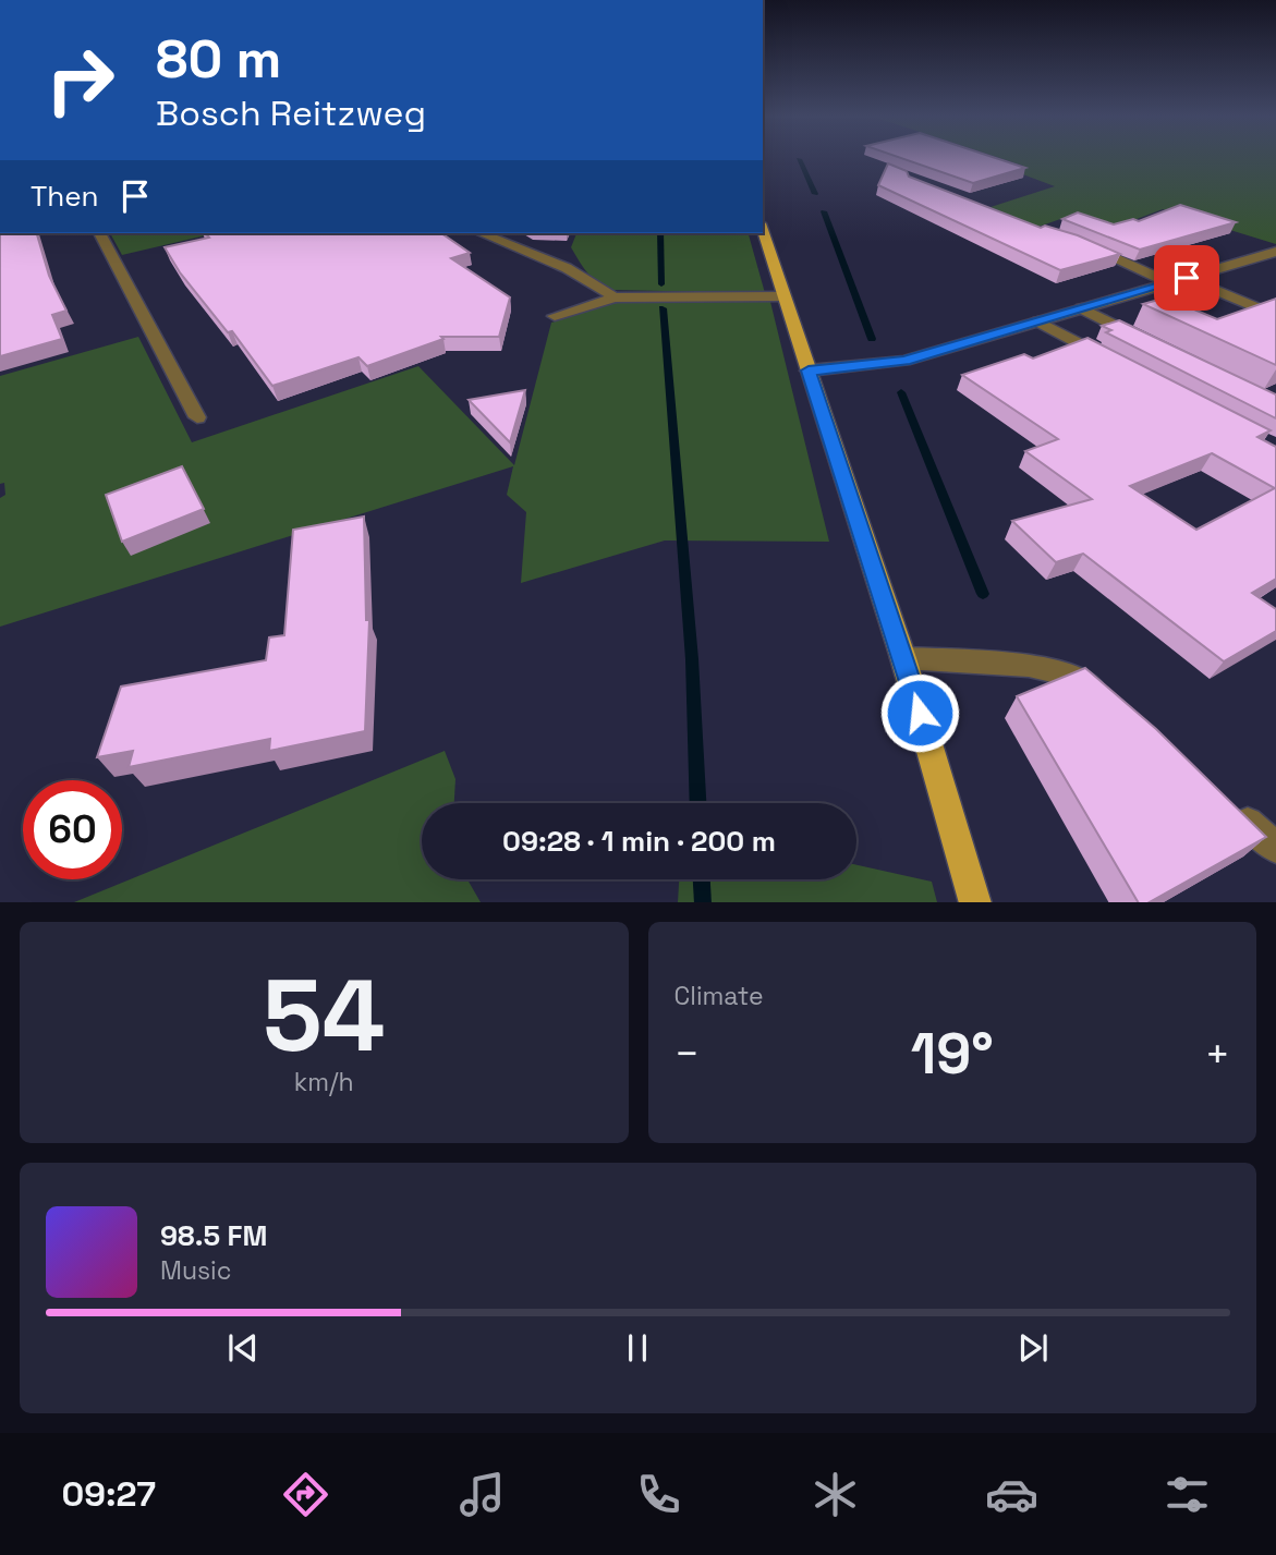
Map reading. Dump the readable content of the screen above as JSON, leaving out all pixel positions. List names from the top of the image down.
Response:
{
  "page": {
    "turn": ["80 m", "Bosch Reitzweg"],
    "then": "Then",
    "limit": "60",
    "trip": "09:28 · 1 min · 200 m",
    "tile": [
      ["54", "km/h"],
      "Climate"
    ],
    "heat": ["−", "19°", "+"],
    "song": ["98.5 FM", "Music"],
    "tabs": "09:27"
  }
}
